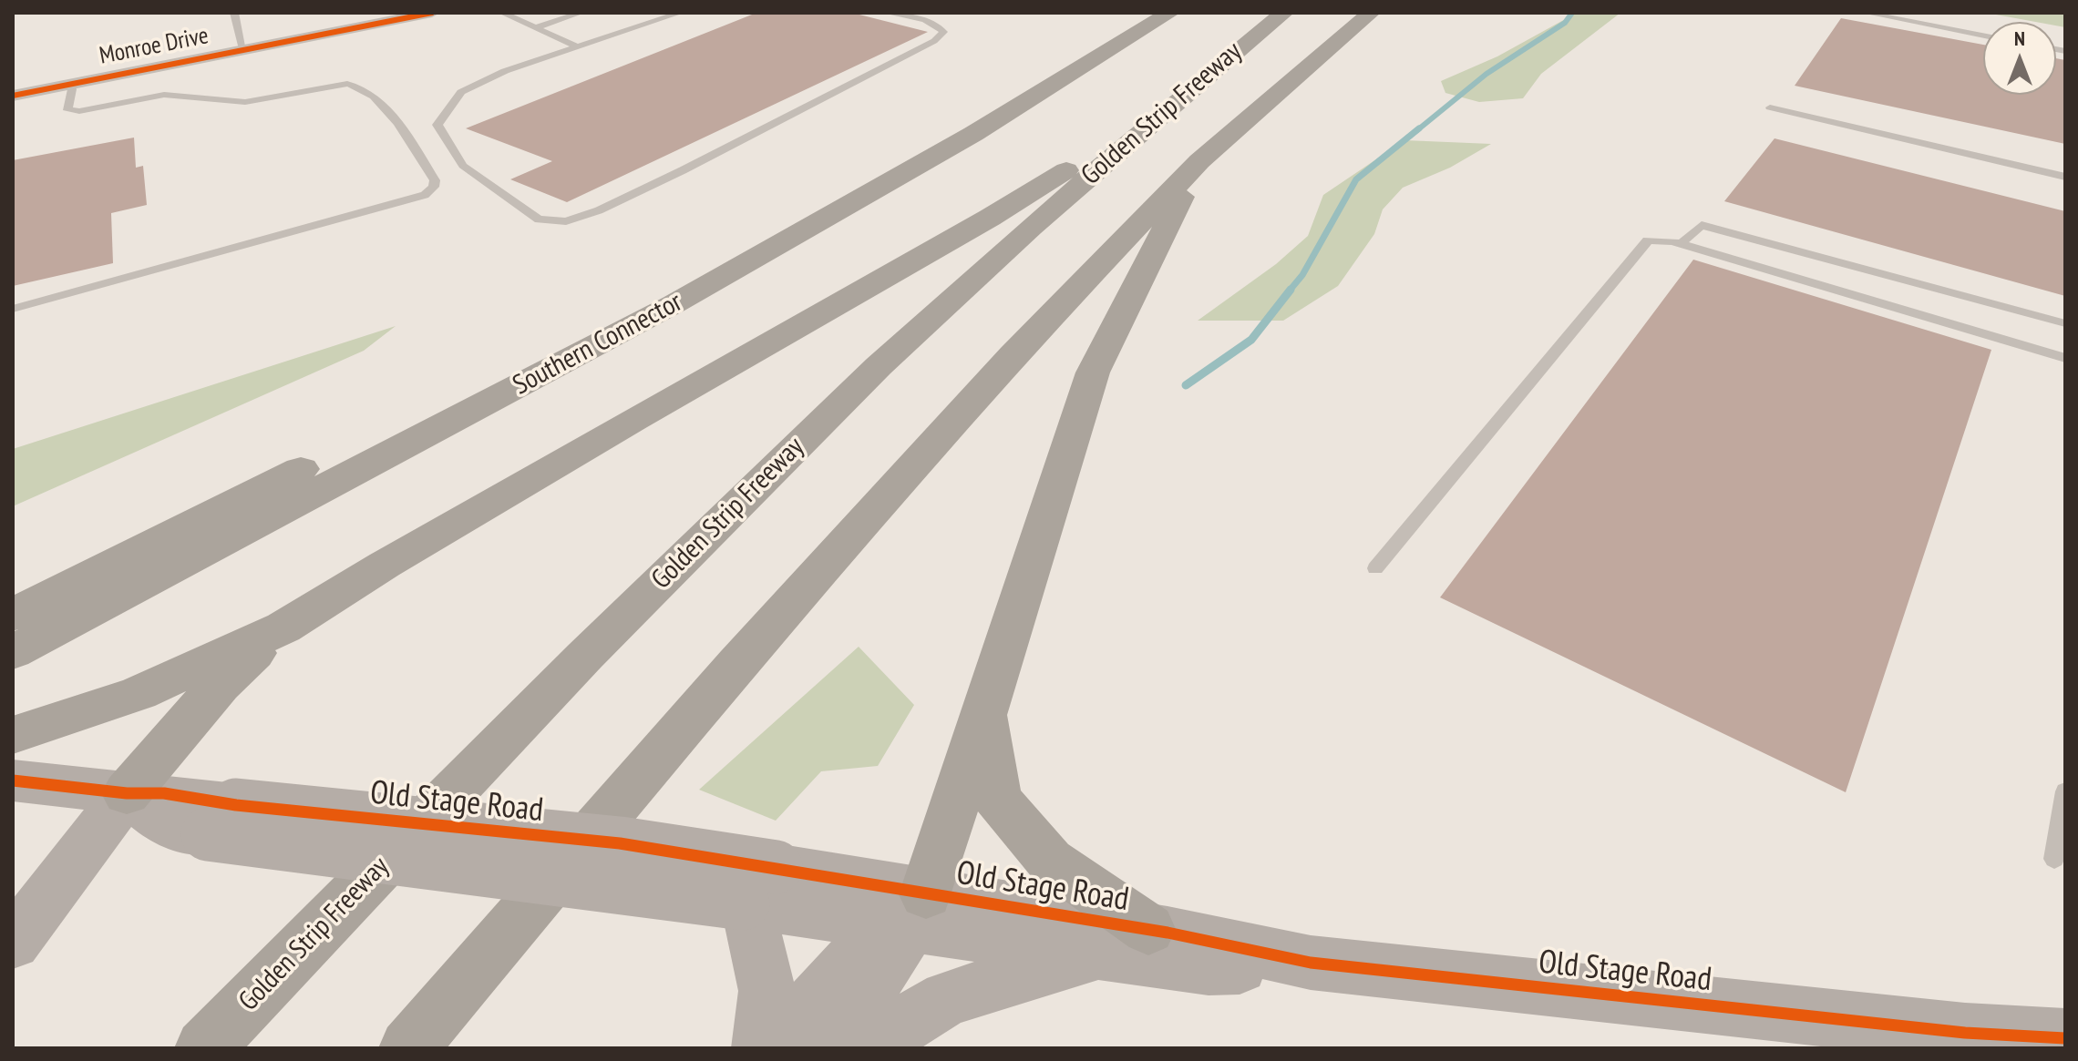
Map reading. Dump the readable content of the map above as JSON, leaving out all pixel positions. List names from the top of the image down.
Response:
{
  "streets": {
    "highway": ["Golden Strip Freeway", "Southern Connector"],
    "street": ["Monroe Drive", "Old Stage Road"]
  },
  "north": "top"
}
